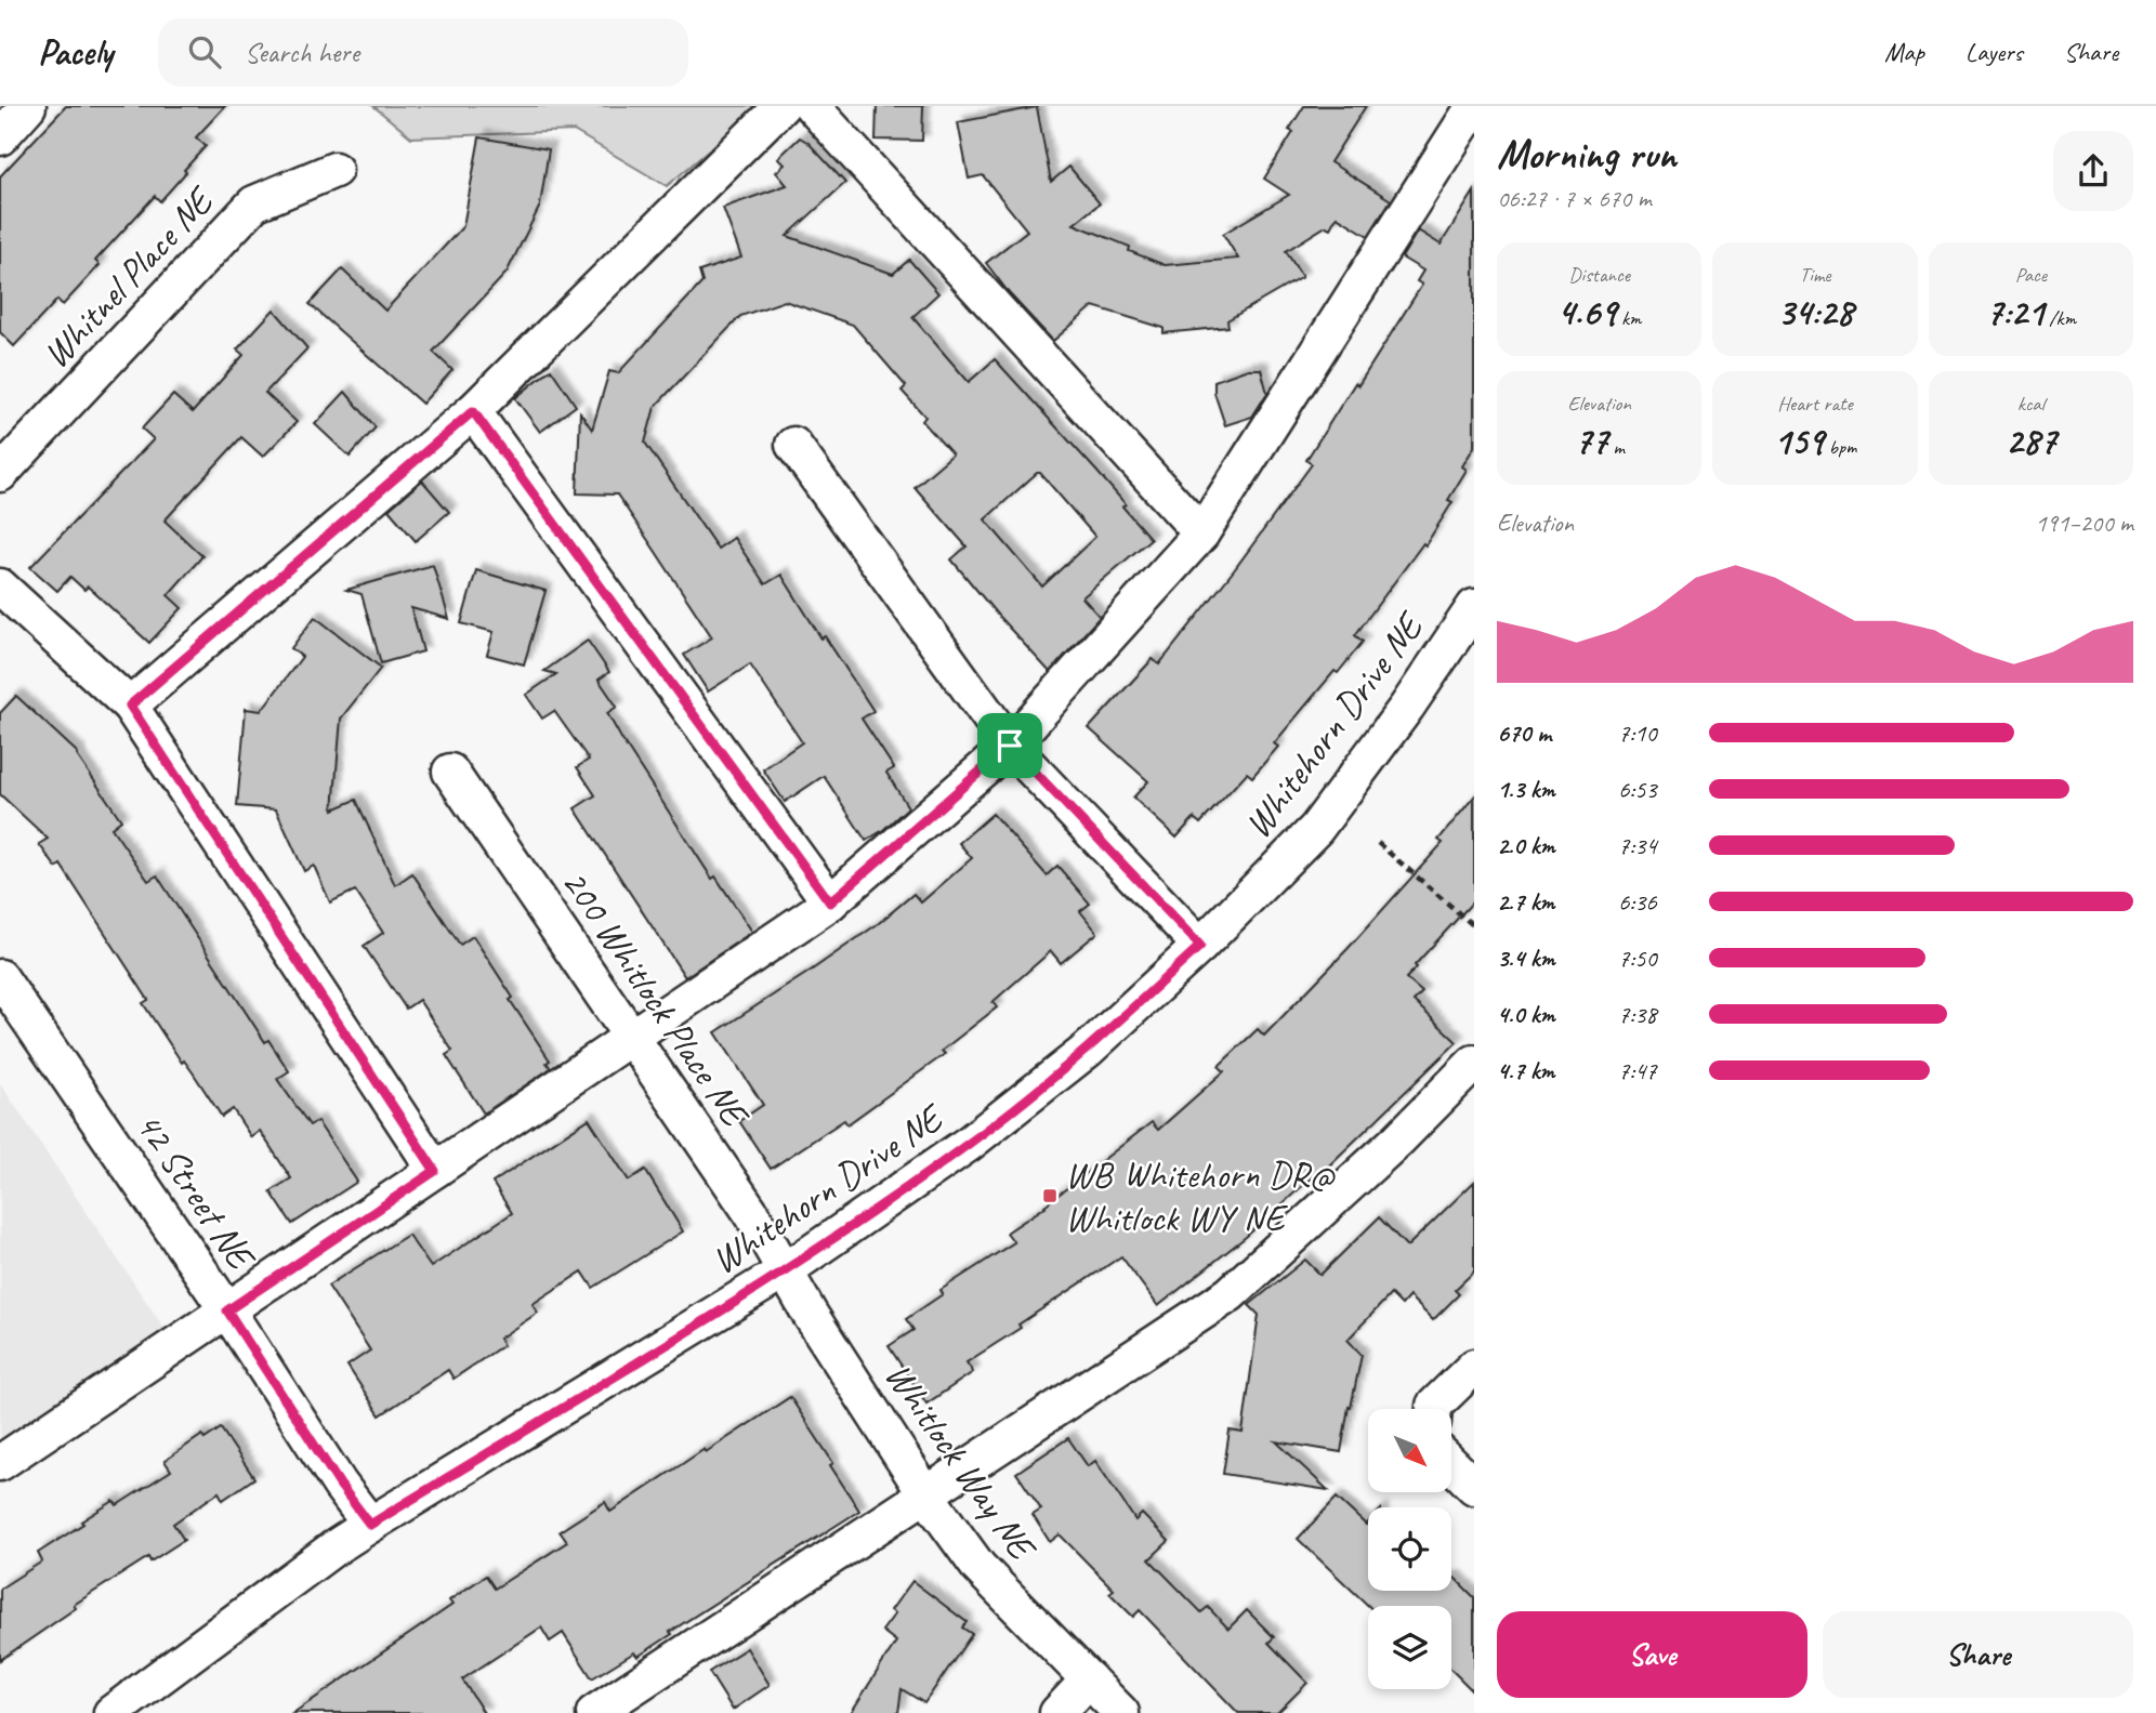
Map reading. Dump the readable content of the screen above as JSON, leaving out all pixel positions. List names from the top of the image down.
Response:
{
  "streets": {
    "street": [
      "Whitnel Place NE",
      "Whitehorn Drive NE",
      "200 Whitlock Place NE",
      "42 Street NE",
      "Whitlock Way NE"
    ]
  },
  "crossings": [
    ["Whitehorn Drive NE", "200 Whitlock Place NE"],
    ["Whitehorn Drive NE", "42 Street NE"],
    ["Whitehorn Drive NE", "Whitlock Way NE"],
    ["200 Whitlock Place NE", "Whitlock Way NE"]
  ],
  "places": {
    "transit": ["WB Whitehorn DR@ Whitlock WY NE"]
  },
  "north": "bottom right",
  "page": {
    "header": "Pacely",
    "search": "Search here",
    "nav": ["Map", "Layers", "Share"],
    "heading": ["Morning run", "06:27 · 7 × 670 m"],
    "stats": [
      ["Distance", "4.69 km"],
      ["Time", "34:28"],
      ["Pace", "7:21 /km"],
      ["Elevation", "77 m"],
      ["Heart rate", "159 bpm"],
      ["kcal", "287"]
    ],
    "chart": ["Elevation", "191–200 m"],
    "list": [
      {
        "name": "670 m",
        "note": "7:10"
      },
      {
        "name": "1.3 km",
        "note": "6:53"
      },
      {
        "name": "2.0 km",
        "note": "7:34"
      },
      {
        "name": "2.7 km",
        "note": "6:36"
      },
      {
        "name": "3.4 km",
        "note": "7:50"
      },
      {
        "name": "4.0 km",
        "note": "7:38"
      },
      {
        "name": "4.7 km",
        "note": "7:47"
      }
    ],
    "buttons": ["Save", "Share"]
  }
}
